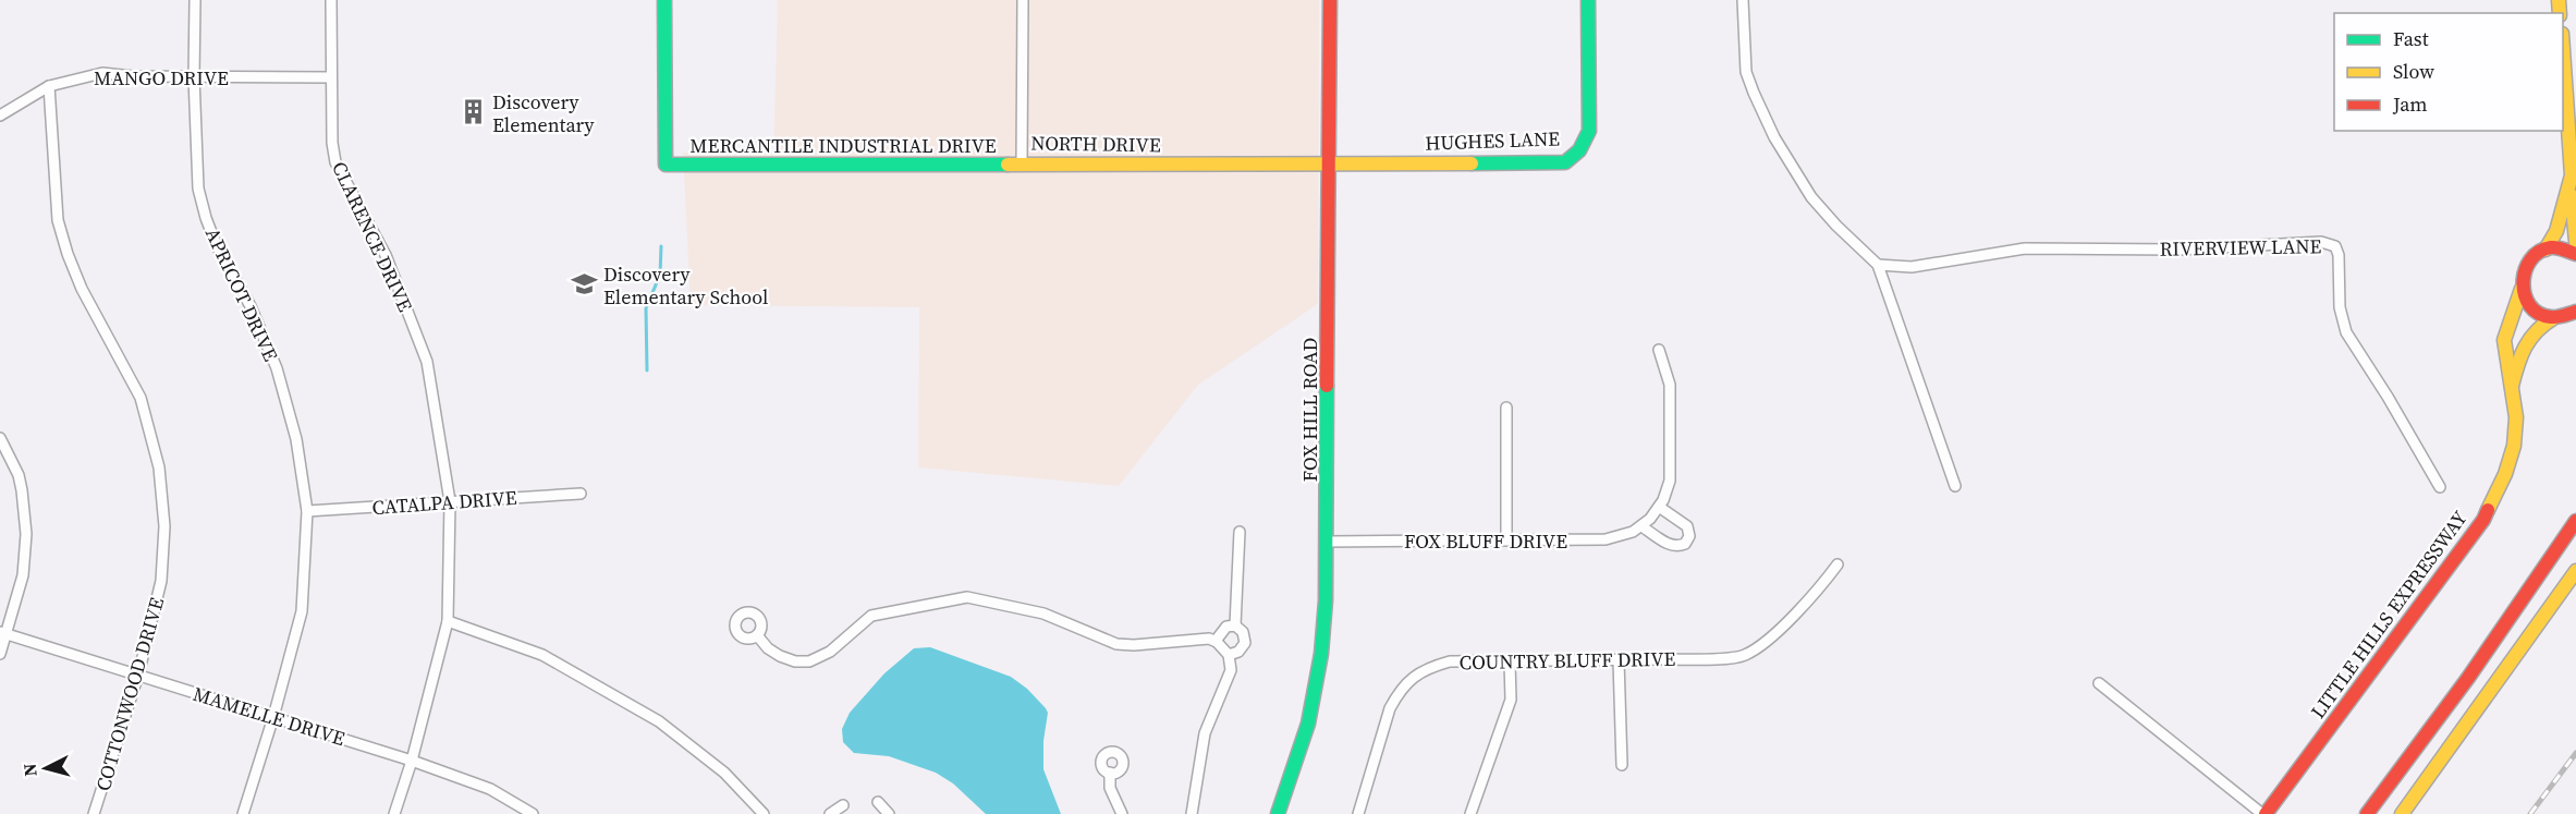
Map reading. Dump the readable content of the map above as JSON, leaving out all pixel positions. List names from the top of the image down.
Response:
{
  "streets": {
    "main road": [
      "HUGHES LANE",
      "NORTH DRIVE",
      "MERCANTILE INDUSTRIAL DRIVE",
      "FOX HILL ROAD",
      "LITTLE HILLS EXPRESSWAY"
    ],
    "street": [
      "MANGO DRIVE",
      "CLARENCE DRIVE",
      "RIVERVIEW LANE",
      "APRICOT DRIVE",
      "CATALPA DRIVE",
      "FOX BLUFF DRIVE",
      "COUNTRY BLUFF DRIVE",
      "COTTONWOOD DRIVE",
      "MAMELLE DRIVE"
    ]
  },
  "crossings": [
    ["MANGO DRIVE", "CLARENCE DRIVE"],
    ["MANGO DRIVE", "APRICOT DRIVE"],
    ["MANGO DRIVE", "COTTONWOOD DRIVE"],
    ["HUGHES LANE", "NORTH DRIVE"],
    ["HUGHES LANE", "FOX HILL ROAD"],
    ["NORTH DRIVE", "MERCANTILE INDUSTRIAL DRIVE"],
    ["NORTH DRIVE", "FOX HILL ROAD"],
    ["CLARENCE DRIVE", "CATALPA DRIVE"],
    ["CLARENCE DRIVE", "MAMELLE DRIVE"],
    ["APRICOT DRIVE", "CATALPA DRIVE"],
    ["APRICOT DRIVE", "MAMELLE DRIVE"],
    ["FOX HILL ROAD", "FOX BLUFF DRIVE"],
    ["COTTONWOOD DRIVE", "MAMELLE DRIVE"]
  ],
  "places": {
    "building": ["Discovery Elementary"],
    "school or university": ["Discovery Elementary School"]
  },
  "legend": ["Fast", "Slow", "Jam"],
  "north": "left"
}
